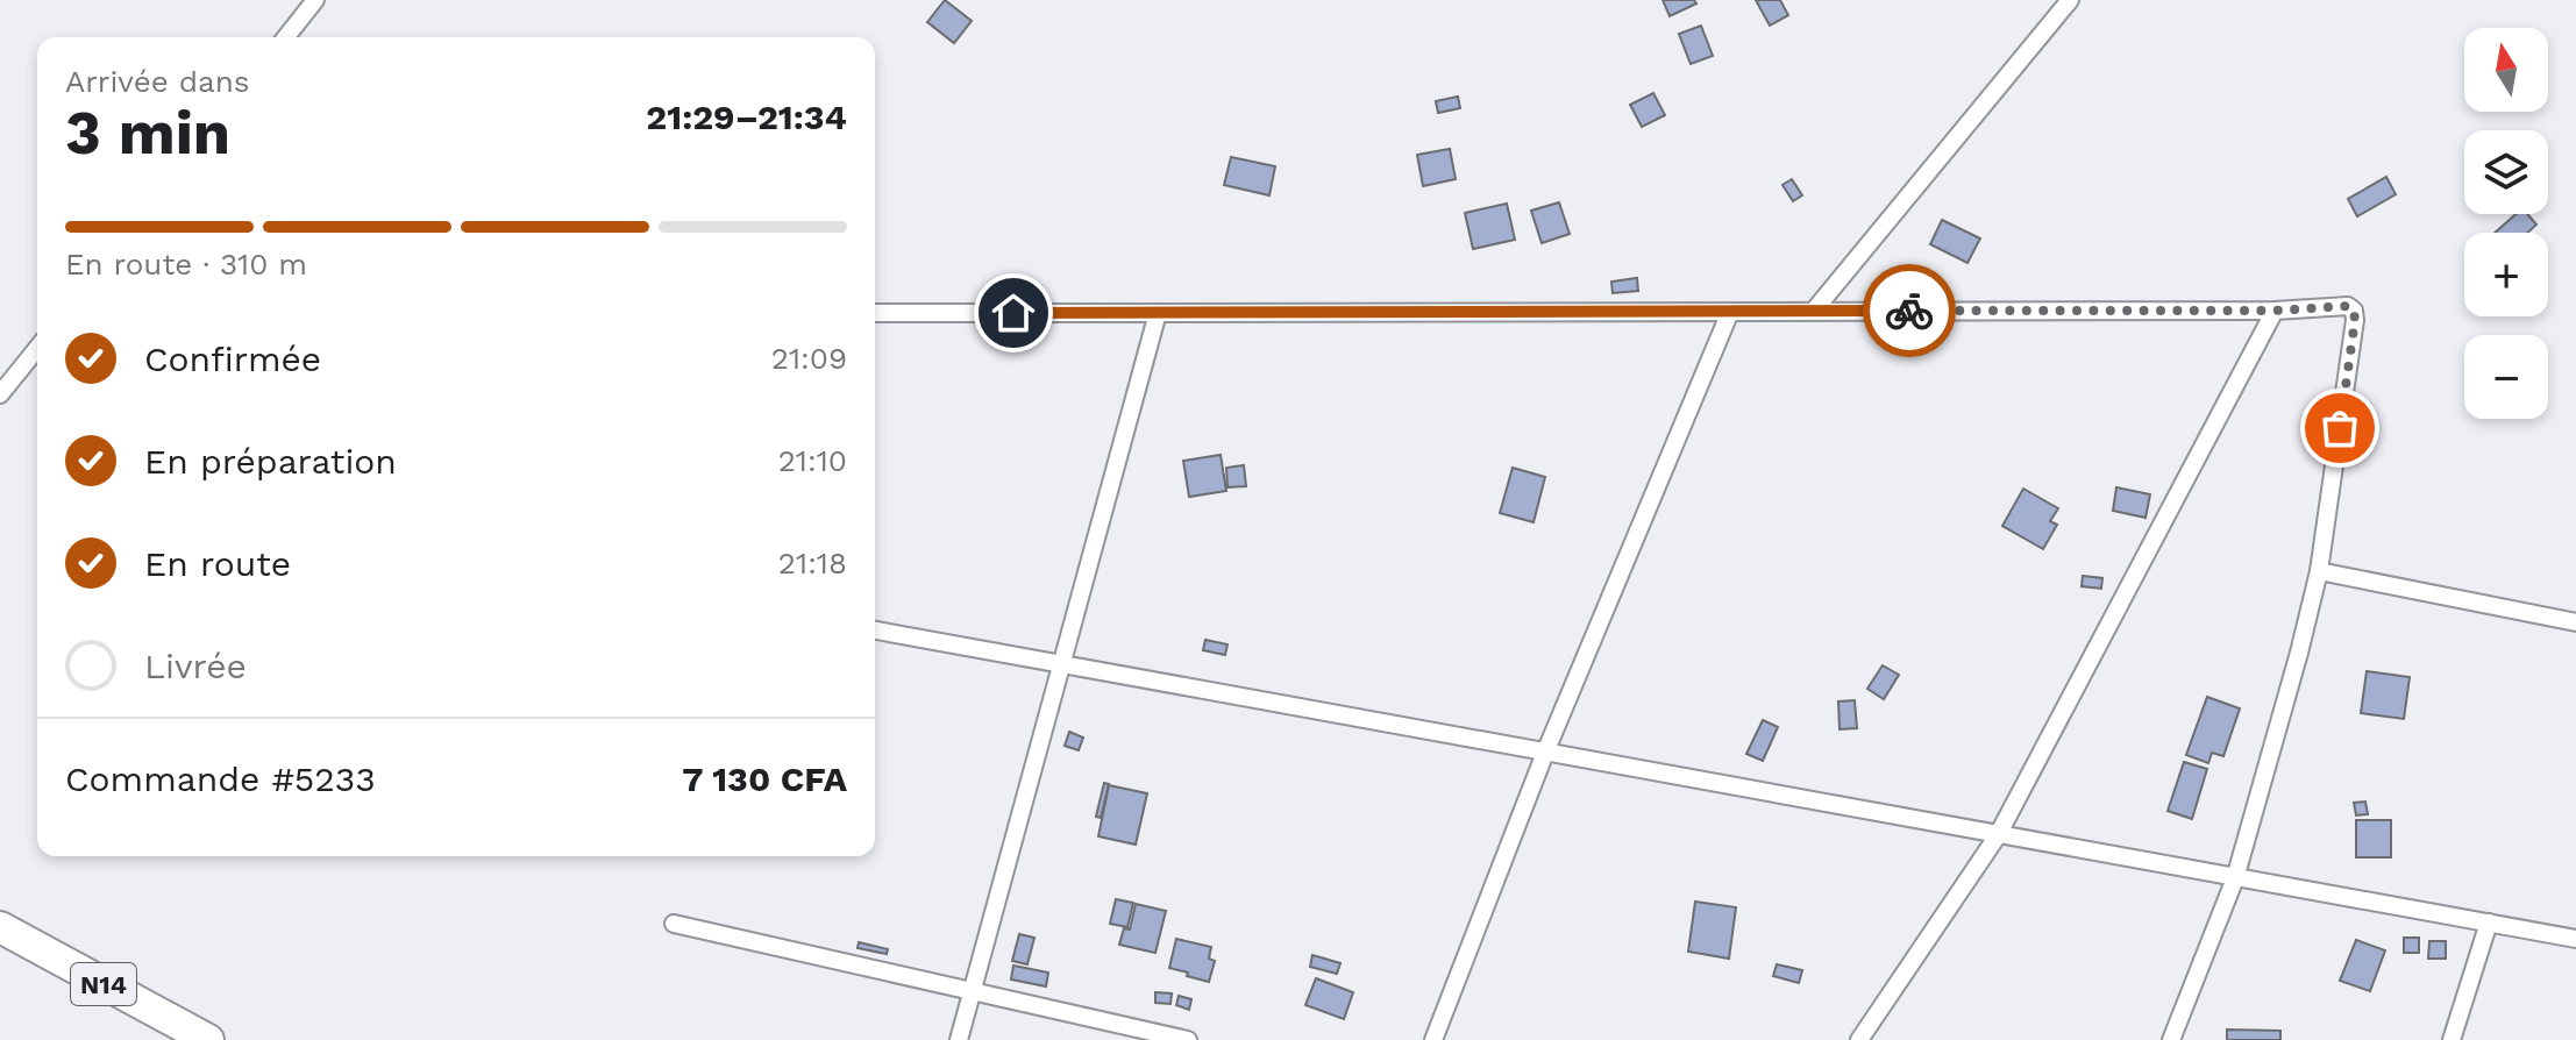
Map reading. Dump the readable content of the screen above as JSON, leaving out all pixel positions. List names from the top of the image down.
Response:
{
  "streets": {
    "highway": ["N14"]
  },
  "north": "top",
  "page": {
    "map_buttons": ["+", "−"],
    "heading": ["3 min", "Arrivée dans", "21:29–21:34"],
    "panel": ["Commande #5233", "7 130 CFA"],
    "bar": "En route · 310 m",
    "list": [
      ["Confirmée", "21:09"],
      ["En préparation", "21:10"],
      ["En route", "21:18"],
      "Livrée"
    ]
  }
}
